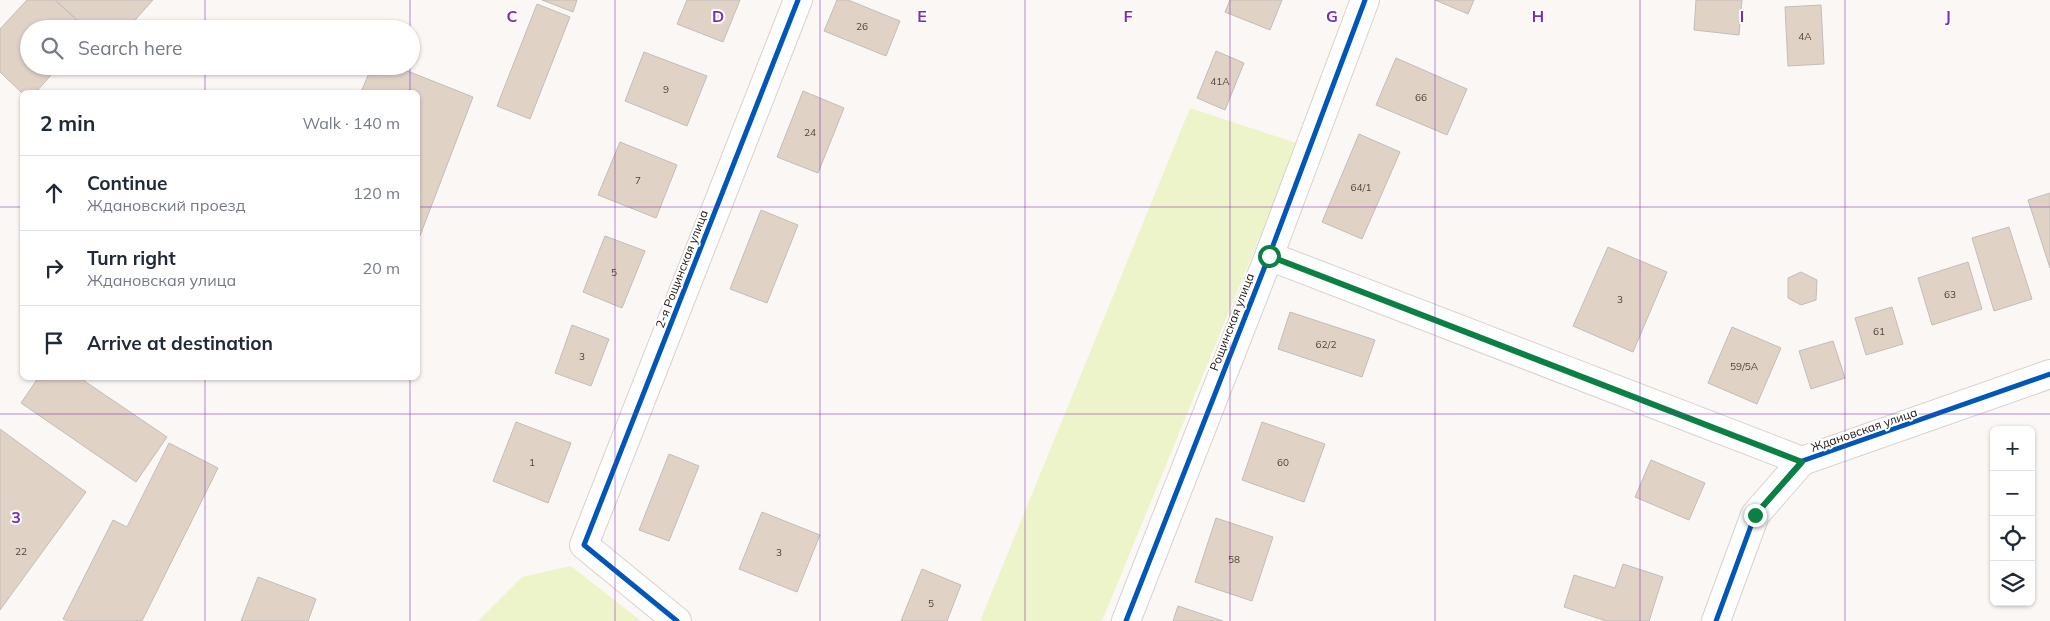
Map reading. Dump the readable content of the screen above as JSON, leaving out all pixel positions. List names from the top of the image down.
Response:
{
  "streets": {
    "street": ["2-я Рощинская улица", "Рощинская улица", "Ждановская улица"]
  },
  "house_numbers": [
    "26",
    "4А",
    "41А",
    "9",
    "66",
    "24",
    "7",
    "64/1",
    "5",
    "63",
    "3",
    "61",
    "62/2",
    "3",
    "59/5А",
    "1",
    "60",
    "22",
    "3",
    "58",
    "5"
  ],
  "page": {
    "search": "Search here",
    "heading": ["2 min", "Walk · 140 m"],
    "list": [
      ["Continue", "Ждановский проезд", "120 m"],
      ["Turn right", "Ждановская улица", "20 m"],
      "Arrive at destination"
    ],
    "map_buttons": ["+", "−"]
  },
  "grid": {
    "columns": [
      "C",
      "D",
      "E",
      "F",
      "G",
      "H",
      "I",
      "J"
    ],
    "rows": ["3"]
  }
}
